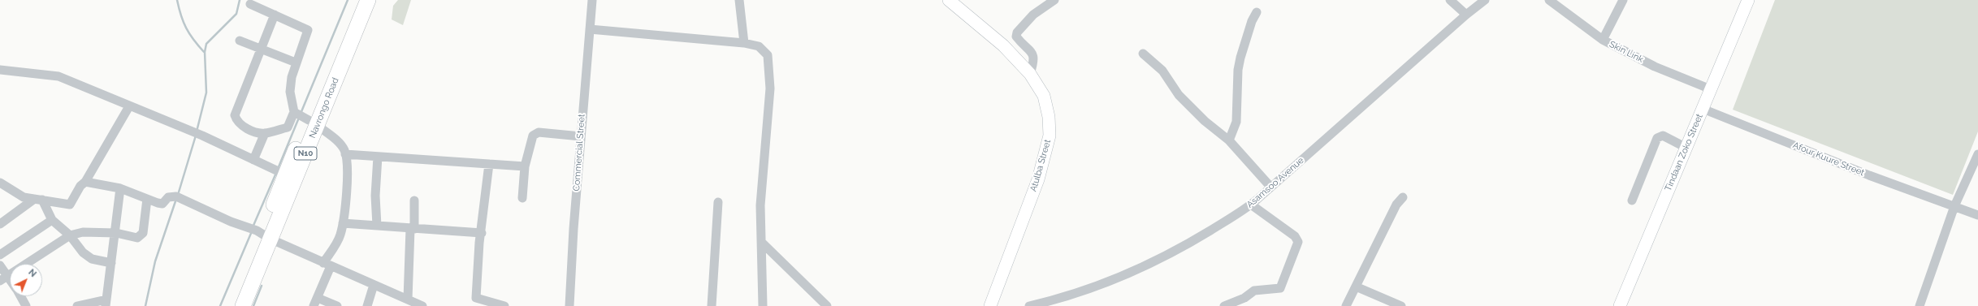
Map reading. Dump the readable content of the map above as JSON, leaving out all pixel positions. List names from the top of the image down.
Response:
{
  "streets": {
    "highway": ["Navrongo Road", "N10"],
    "street": [
      "Skin Link",
      "Commercial Street",
      "Tindaan Zoko Street",
      "Afour Kuure Street",
      "Atulba Street",
      "Asamsoo Avenue"
    ]
  },
  "crossings": [
    ["Skin Link", "Tindaan Zoko Street"],
    ["Tindaan Zoko Street", "Afour Kuure Street"]
  ],
  "north": "top right"
}
